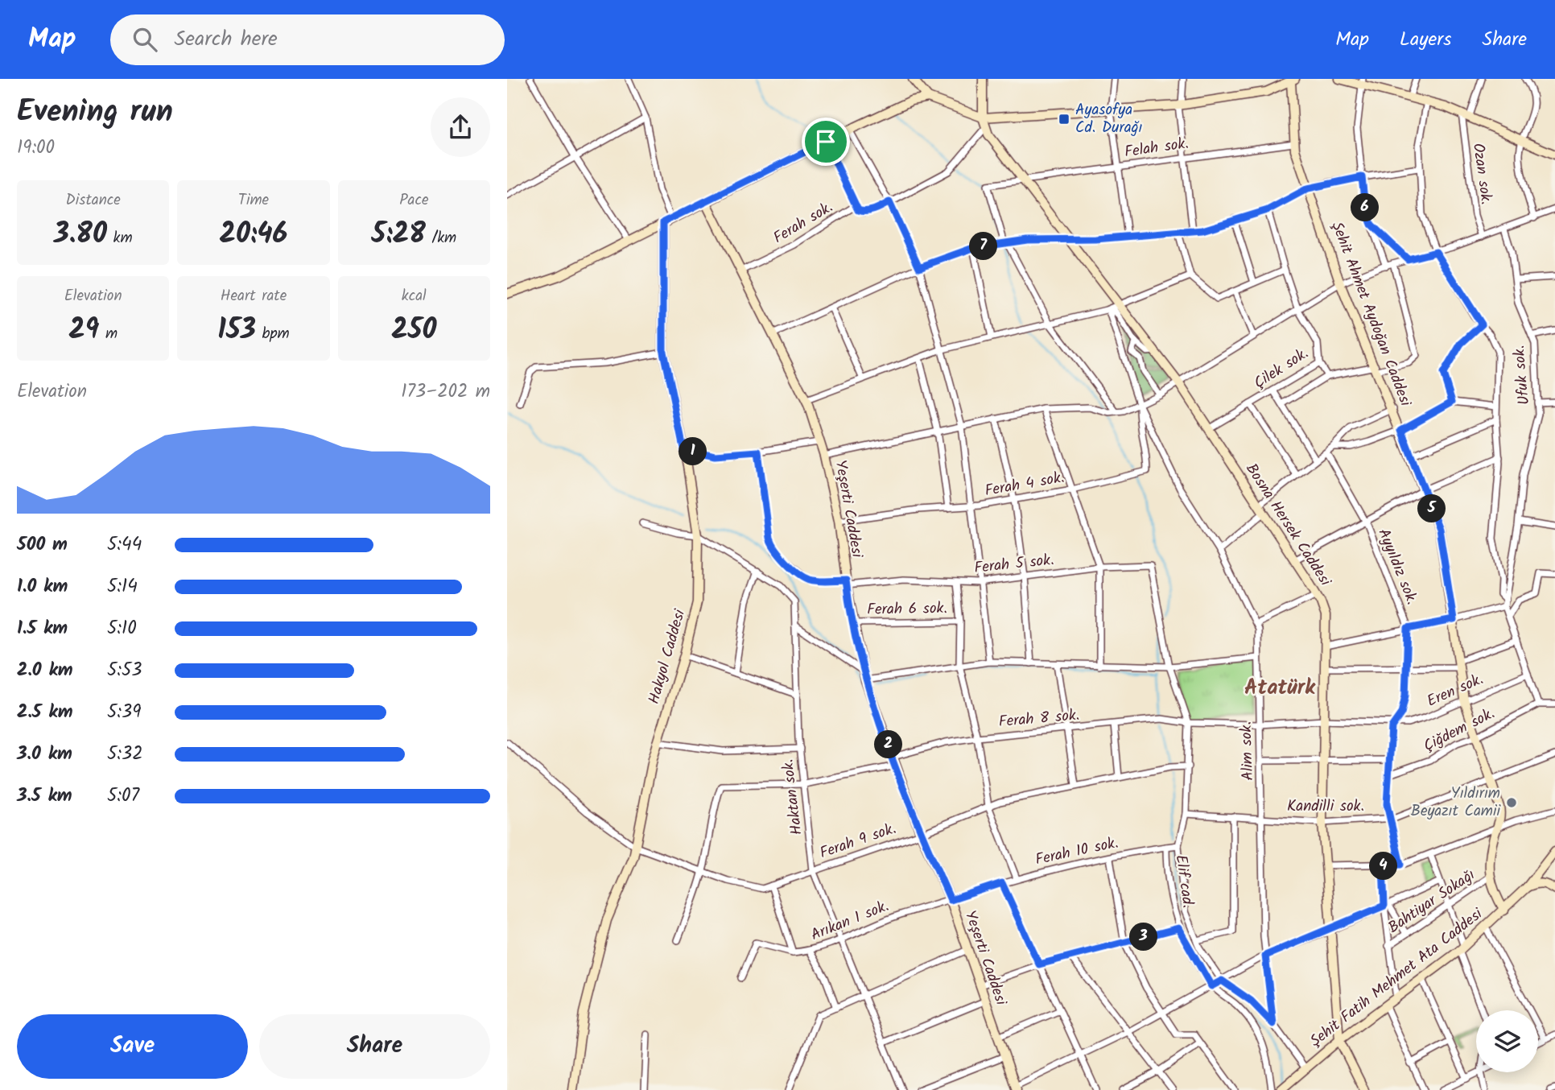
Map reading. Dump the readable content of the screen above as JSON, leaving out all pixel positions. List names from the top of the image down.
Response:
{
  "streets": {
    "street": [
      "Felah sok.",
      "Ozan sok.",
      "Ferah sok.",
      "Şehit Ahmet Aydoğan Caddesi",
      "Çilek sok.",
      "Ufuk sok.",
      "Ferah 4 sok.",
      "Yeşerti Caddesi",
      "Bosna Hersek Caddesi",
      "Ferah 5 sok.",
      "Ayyıldız sok.",
      "Ferah 6 sok.",
      "Hakyol Caddesi",
      "Eren sok.",
      "Ferah 8 sok.",
      "Çiğdem sok.",
      "Alim sok.",
      "Haktan sok.",
      "Kandilli sok.",
      "Ferah 9 sok.",
      "Ferah 10 sok.",
      "Elif cad.",
      "Bahtiyar Sokağı",
      "Arıkan 1 sok.",
      "Şehit Fatih Mehmet Ata Caddesi"
    ]
  },
  "crossings": [
    ["Felah sok.", "Şehit Ahmet Aydoğan Caddesi"],
    ["Felah sok.", "Bosna Hersek Caddesi"],
    ["Ferah sok.", "Yeşerti Caddesi"],
    ["Ferah sok.", "Bosna Hersek Caddesi"],
    ["Şehit Ahmet Aydoğan Caddesi", "Eren sok."],
    ["Şehit Ahmet Aydoğan Caddesi", "Çiğdem sok."],
    ["Şehit Ahmet Aydoğan Caddesi", "Kandilli sok."],
    ["Şehit Ahmet Aydoğan Caddesi", "Bahtiyar Sokağı"],
    ["Şehit Ahmet Aydoğan Caddesi", "Şehit Fatih Mehmet Ata Caddesi"],
    ["Çilek sok.", "Bosna Hersek Caddesi"],
    ["Ferah 4 sok.", "Yeşerti Caddesi"],
    ["Ferah 4 sok.", "Alim sok."],
    ["Yeşerti Caddesi", "Ferah 5 sok."],
    ["Yeşerti Caddesi", "Ferah 6 sok."],
    ["Yeşerti Caddesi", "Ferah 8 sok."],
    ["Yeşerti Caddesi", "Ferah 9 sok."],
    ["Yeşerti Caddesi", "Ferah 10 sok."],
    ["Yeşerti Caddesi", "Arıkan 1 sok."],
    ["Bosna Hersek Caddesi", "Eren sok."],
    ["Bosna Hersek Caddesi", "Kandilli sok."],
    ["Bosna Hersek Caddesi", "Şehit Fatih Mehmet Ata Caddesi"],
    ["Ayyıldız sok.", "Eren sok."],
    ["Ayyıldız sok.", "Çiğdem sok."],
    ["Ayyıldız sok.", "Kandilli sok."],
    ["Hakyol Caddesi", "Haktan sok."],
    ["Hakyol Caddesi", "Ferah 9 sok."],
    ["Eren sok.", "Ferah 8 sok."],
    ["Eren sok.", "Alim sok."],
    ["Ferah 8 sok.", "Alim sok."],
    ["Alim sok.", "Kandilli sok."],
    ["Alim sok.", "Elif cad."],
    ["Haktan sok.", "Ferah 9 sok."],
    ["Haktan sok.", "Arıkan 1 sok."],
    ["Ferah 9 sok.", "Arıkan 1 sok."],
    ["Ferah 10 sok.", "Elif cad."],
    ["Ferah 10 sok.", "Arıkan 1 sok."],
    ["Elif cad.", "Şehit Fatih Mehmet Ata Caddesi"]
  ],
  "districts": ["Atatürk"],
  "places": {
    "transit": ["Ayasofya Cd. Durağı"],
    "other": ["Yıldırım Beyazıt Camii"]
  },
  "page": {
    "header": "Map",
    "search": "Search here",
    "nav": ["Map", "Layers", "Share"],
    "heading": ["Evening run", "19:00"],
    "stats": [
      ["Distance", "3.80 km"],
      ["Time", "20:46"],
      ["Pace", "5:28 /km"],
      ["Elevation", "29 m"],
      ["Heart rate", "153 bpm"],
      ["kcal", "250"]
    ],
    "pins": [
      "6",
      "7",
      "1",
      "5",
      "2",
      "4",
      "3"
    ],
    "chart": ["Elevation", "173–202 m"],
    "list": [
      {
        "name": "500 m",
        "note": "5:44"
      },
      {
        "name": "1.0 km",
        "note": "5:14"
      },
      {
        "name": "1.5 km",
        "note": "5:10"
      },
      {
        "name": "2.0 km",
        "note": "5:53"
      },
      {
        "name": "2.5 km",
        "note": "5:39"
      },
      {
        "name": "3.0 km",
        "note": "5:32"
      },
      {
        "name": "3.5 km",
        "note": "5:07"
      }
    ],
    "buttons": ["Save", "Share"]
  }
}
